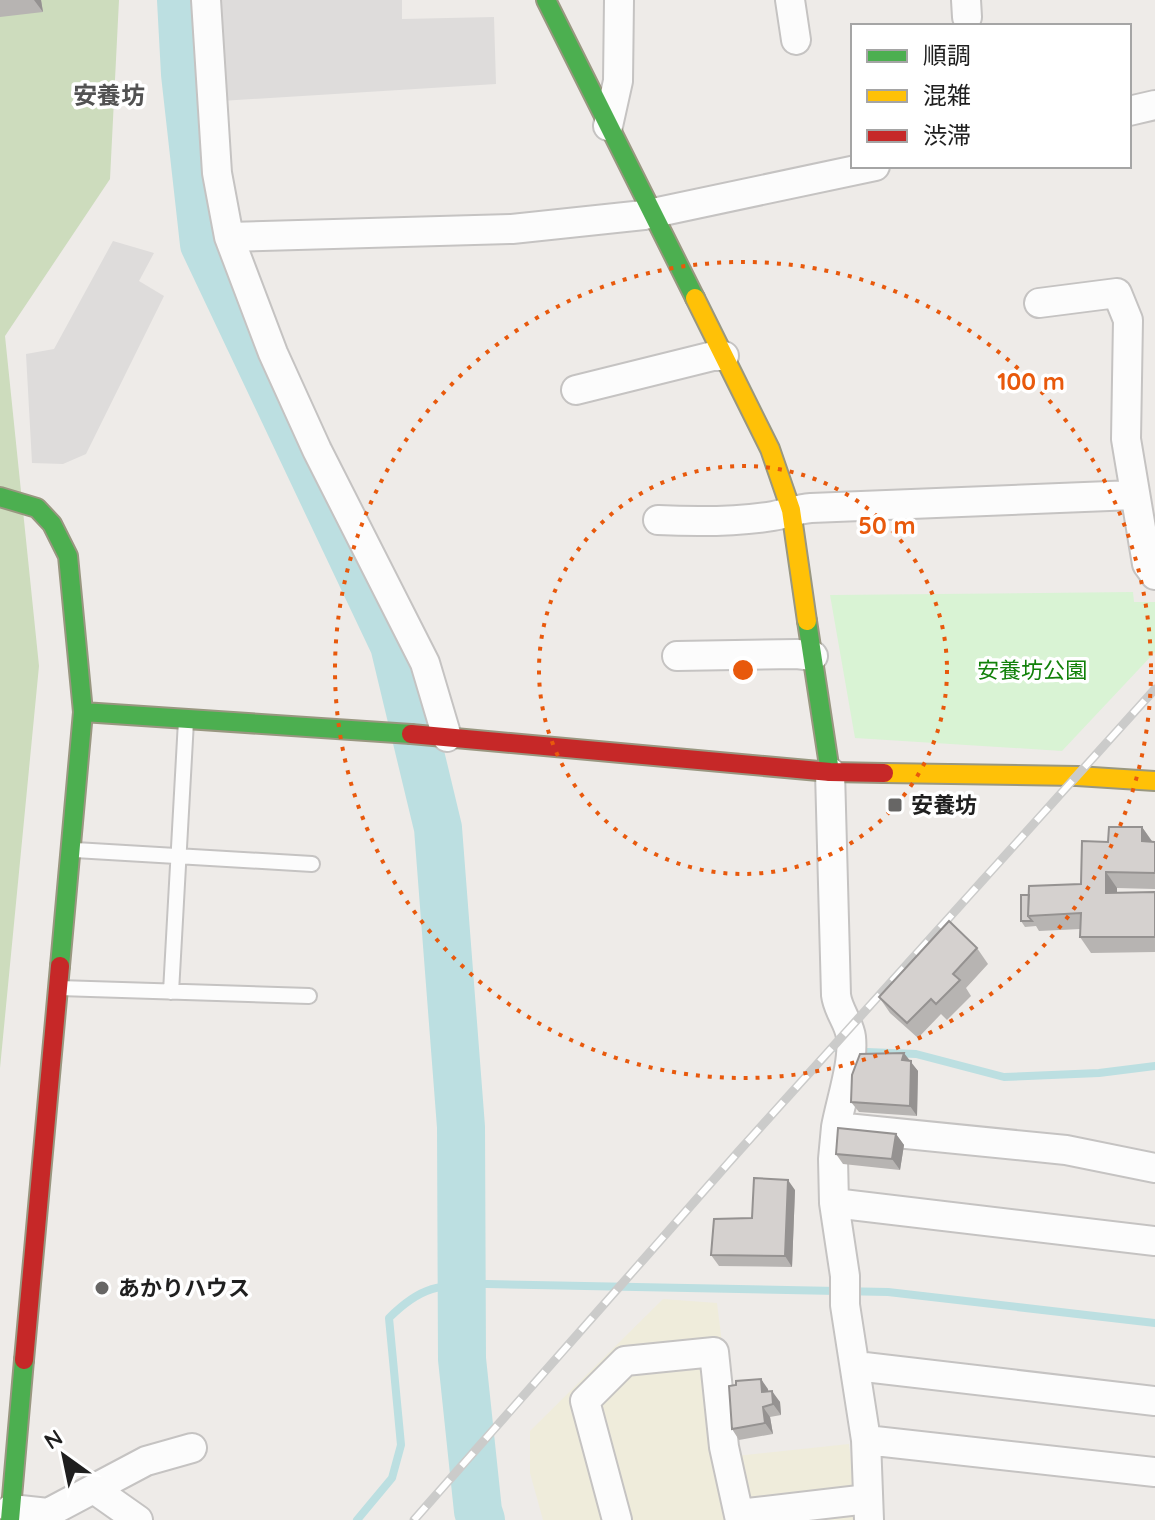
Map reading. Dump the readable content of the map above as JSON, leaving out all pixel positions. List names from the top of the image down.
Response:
{
  "districts": ["安養坊"],
  "parks": ["安養坊公園"],
  "places": {
    "transit": ["安養坊"],
    "other": ["あかりハウス"]
  },
  "legend": ["順調", "混雑", "渋滞"],
  "north": "top left",
  "rings": ["100 m", "50 m"]
}
